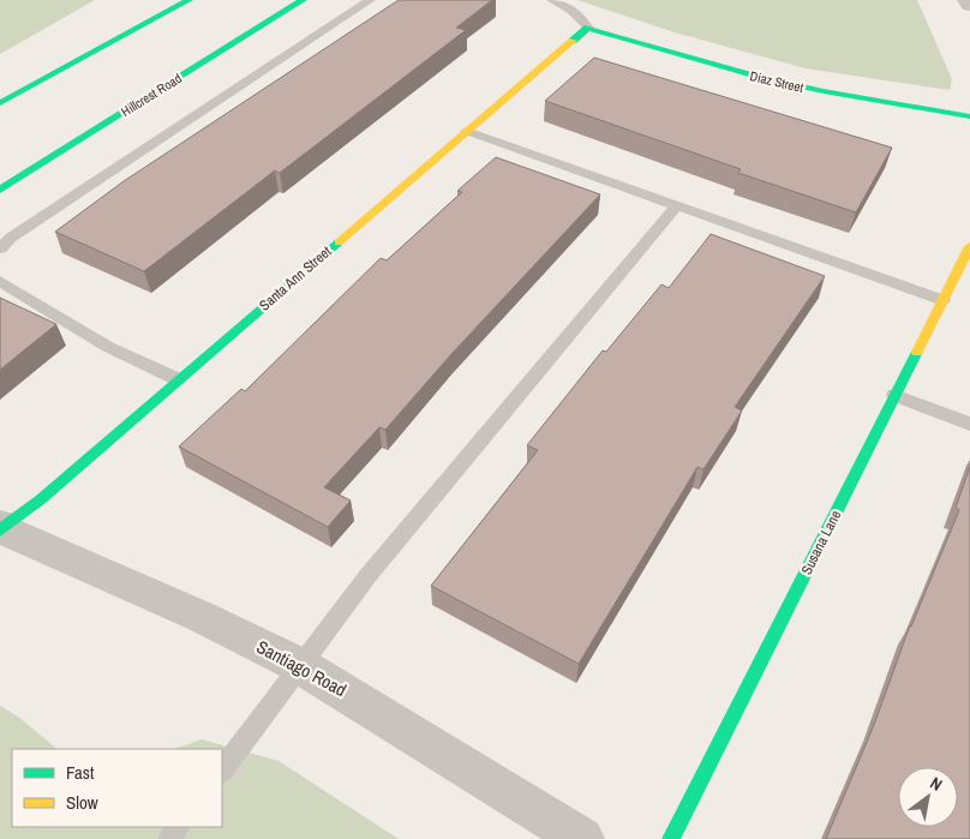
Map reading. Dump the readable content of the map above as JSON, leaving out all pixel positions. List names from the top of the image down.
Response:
{
  "streets": {
    "street": [
      "Diaz Street",
      "Hillcrest Road",
      "Santa Ann Street",
      "Susana Lane",
      "Santiago Road"
    ]
  },
  "crossings": [
    ["Diaz Street", "Santa Ann Street"],
    ["Santa Ann Street", "Santiago Road"]
  ],
  "legend": ["Fast", "Slow"],
  "north": "top right"
}
